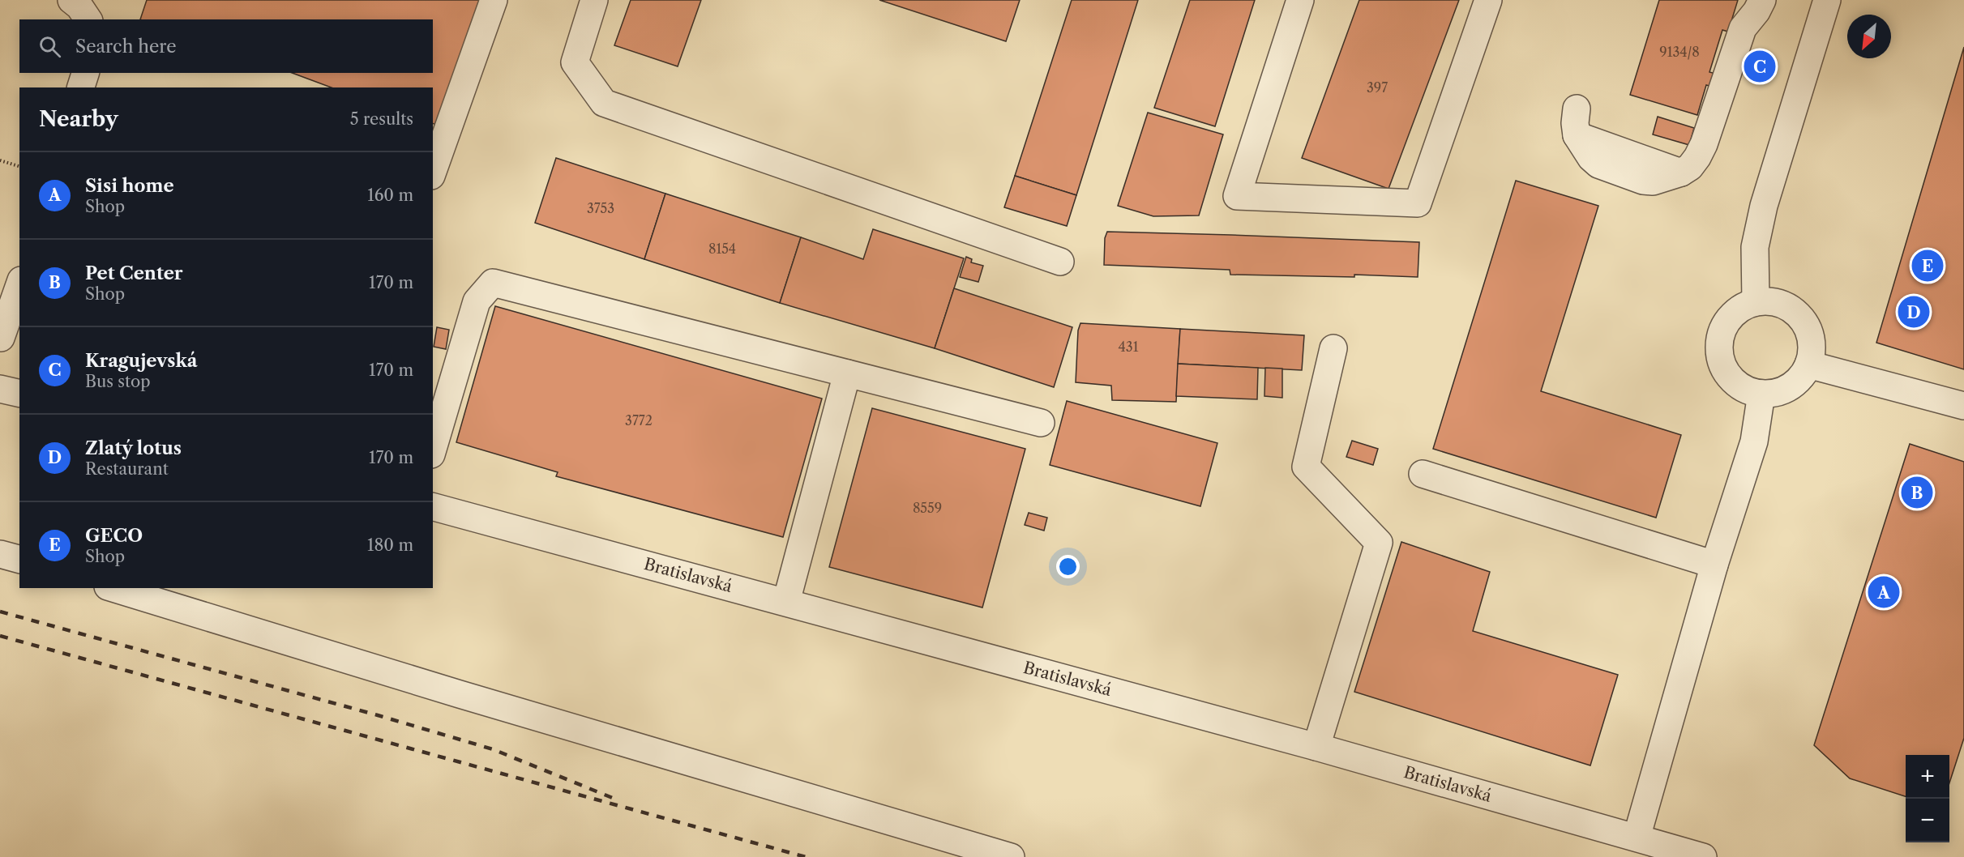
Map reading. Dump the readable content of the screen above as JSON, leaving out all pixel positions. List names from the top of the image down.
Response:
{
  "streets": {
    "street": ["Bratislavská"]
  },
  "house_numbers": [
    "9134/8",
    "397",
    "3753",
    "8154",
    "431",
    "3772",
    "8559"
  ],
  "north": "bottom left",
  "page": {
    "search": "Search here",
    "pins": [
      "C",
      "E",
      "D",
      "B",
      "A"
    ],
    "heading": ["Nearby", "5 results"],
    "list": [
      {
        "mark": "A",
        "name": "Sisi home",
        "note": "Shop",
        "value": "160 m"
      },
      {
        "mark": "B",
        "name": "Pet Center",
        "note": "Shop",
        "value": "170 m"
      },
      {
        "mark": "C",
        "name": "Kragujevská",
        "note": "Bus stop",
        "value": "170 m"
      },
      {
        "mark": "D",
        "name": "Zlatý lotus",
        "note": "Restaurant",
        "value": "170 m"
      },
      {
        "mark": "E",
        "name": "GECO",
        "note": "Shop",
        "value": "180 m"
      }
    ],
    "map_buttons": ["+", "−"]
  }
}
